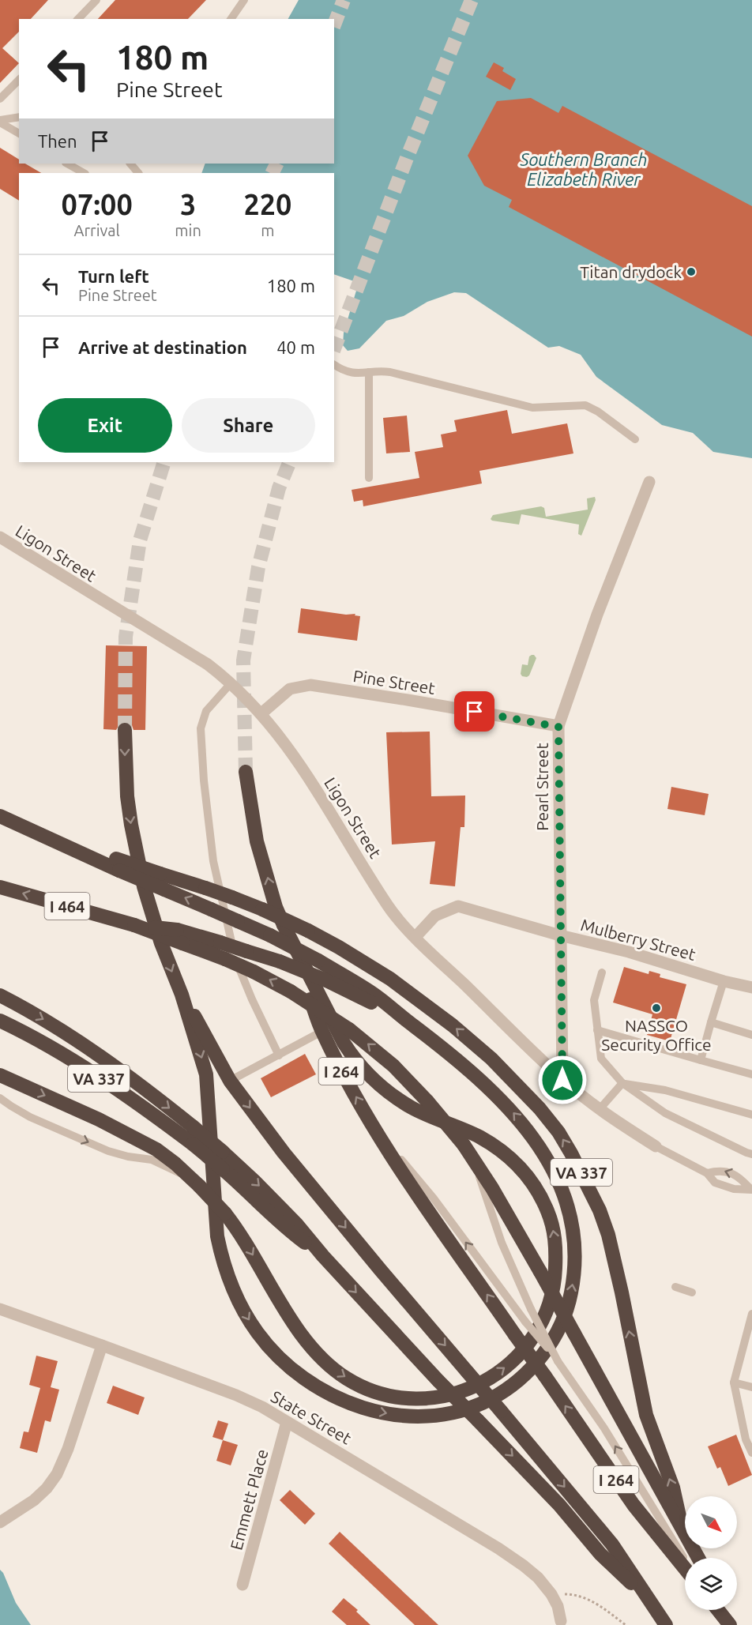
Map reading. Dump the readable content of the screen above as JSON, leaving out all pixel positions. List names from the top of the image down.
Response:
{
  "streets": {
    "highway": ["I 464", "I 264", "VA 337"],
    "street": [
      "Ligon Street",
      "Pine Street",
      "Pearl Street",
      "Mulberry Street",
      "State Street",
      "Emmett Place"
    ]
  },
  "crossings": [
    ["Ligon Street", "Pine Street"],
    ["Ligon Street", "Pearl Street"],
    ["Ligon Street", "Mulberry Street"],
    ["Pine Street", "Pearl Street"],
    ["Pearl Street", "Mulberry Street"],
    ["I 264", "VA 337"],
    ["State Street", "Emmett Place"]
  ],
  "water": ["Southern Branch Elizabeth River"],
  "places": ["Titan drydock", "NASSCO Security Office"],
  "north": "bottom right",
  "page": {
    "turn": ["180 m", "Pine Street"],
    "then": "Then",
    "eta": [
      "07:00",
      "Arrival",
      "3",
      "min",
      "220",
      "m"
    ],
    "list": [
      {
        "name": "Turn left",
        "note": "Pine Street",
        "value": "180 m"
      },
      {
        "name": "Arrive at destination",
        "value": "40 m"
      }
    ],
    "buttons": ["Exit", "Share"]
  }
}
